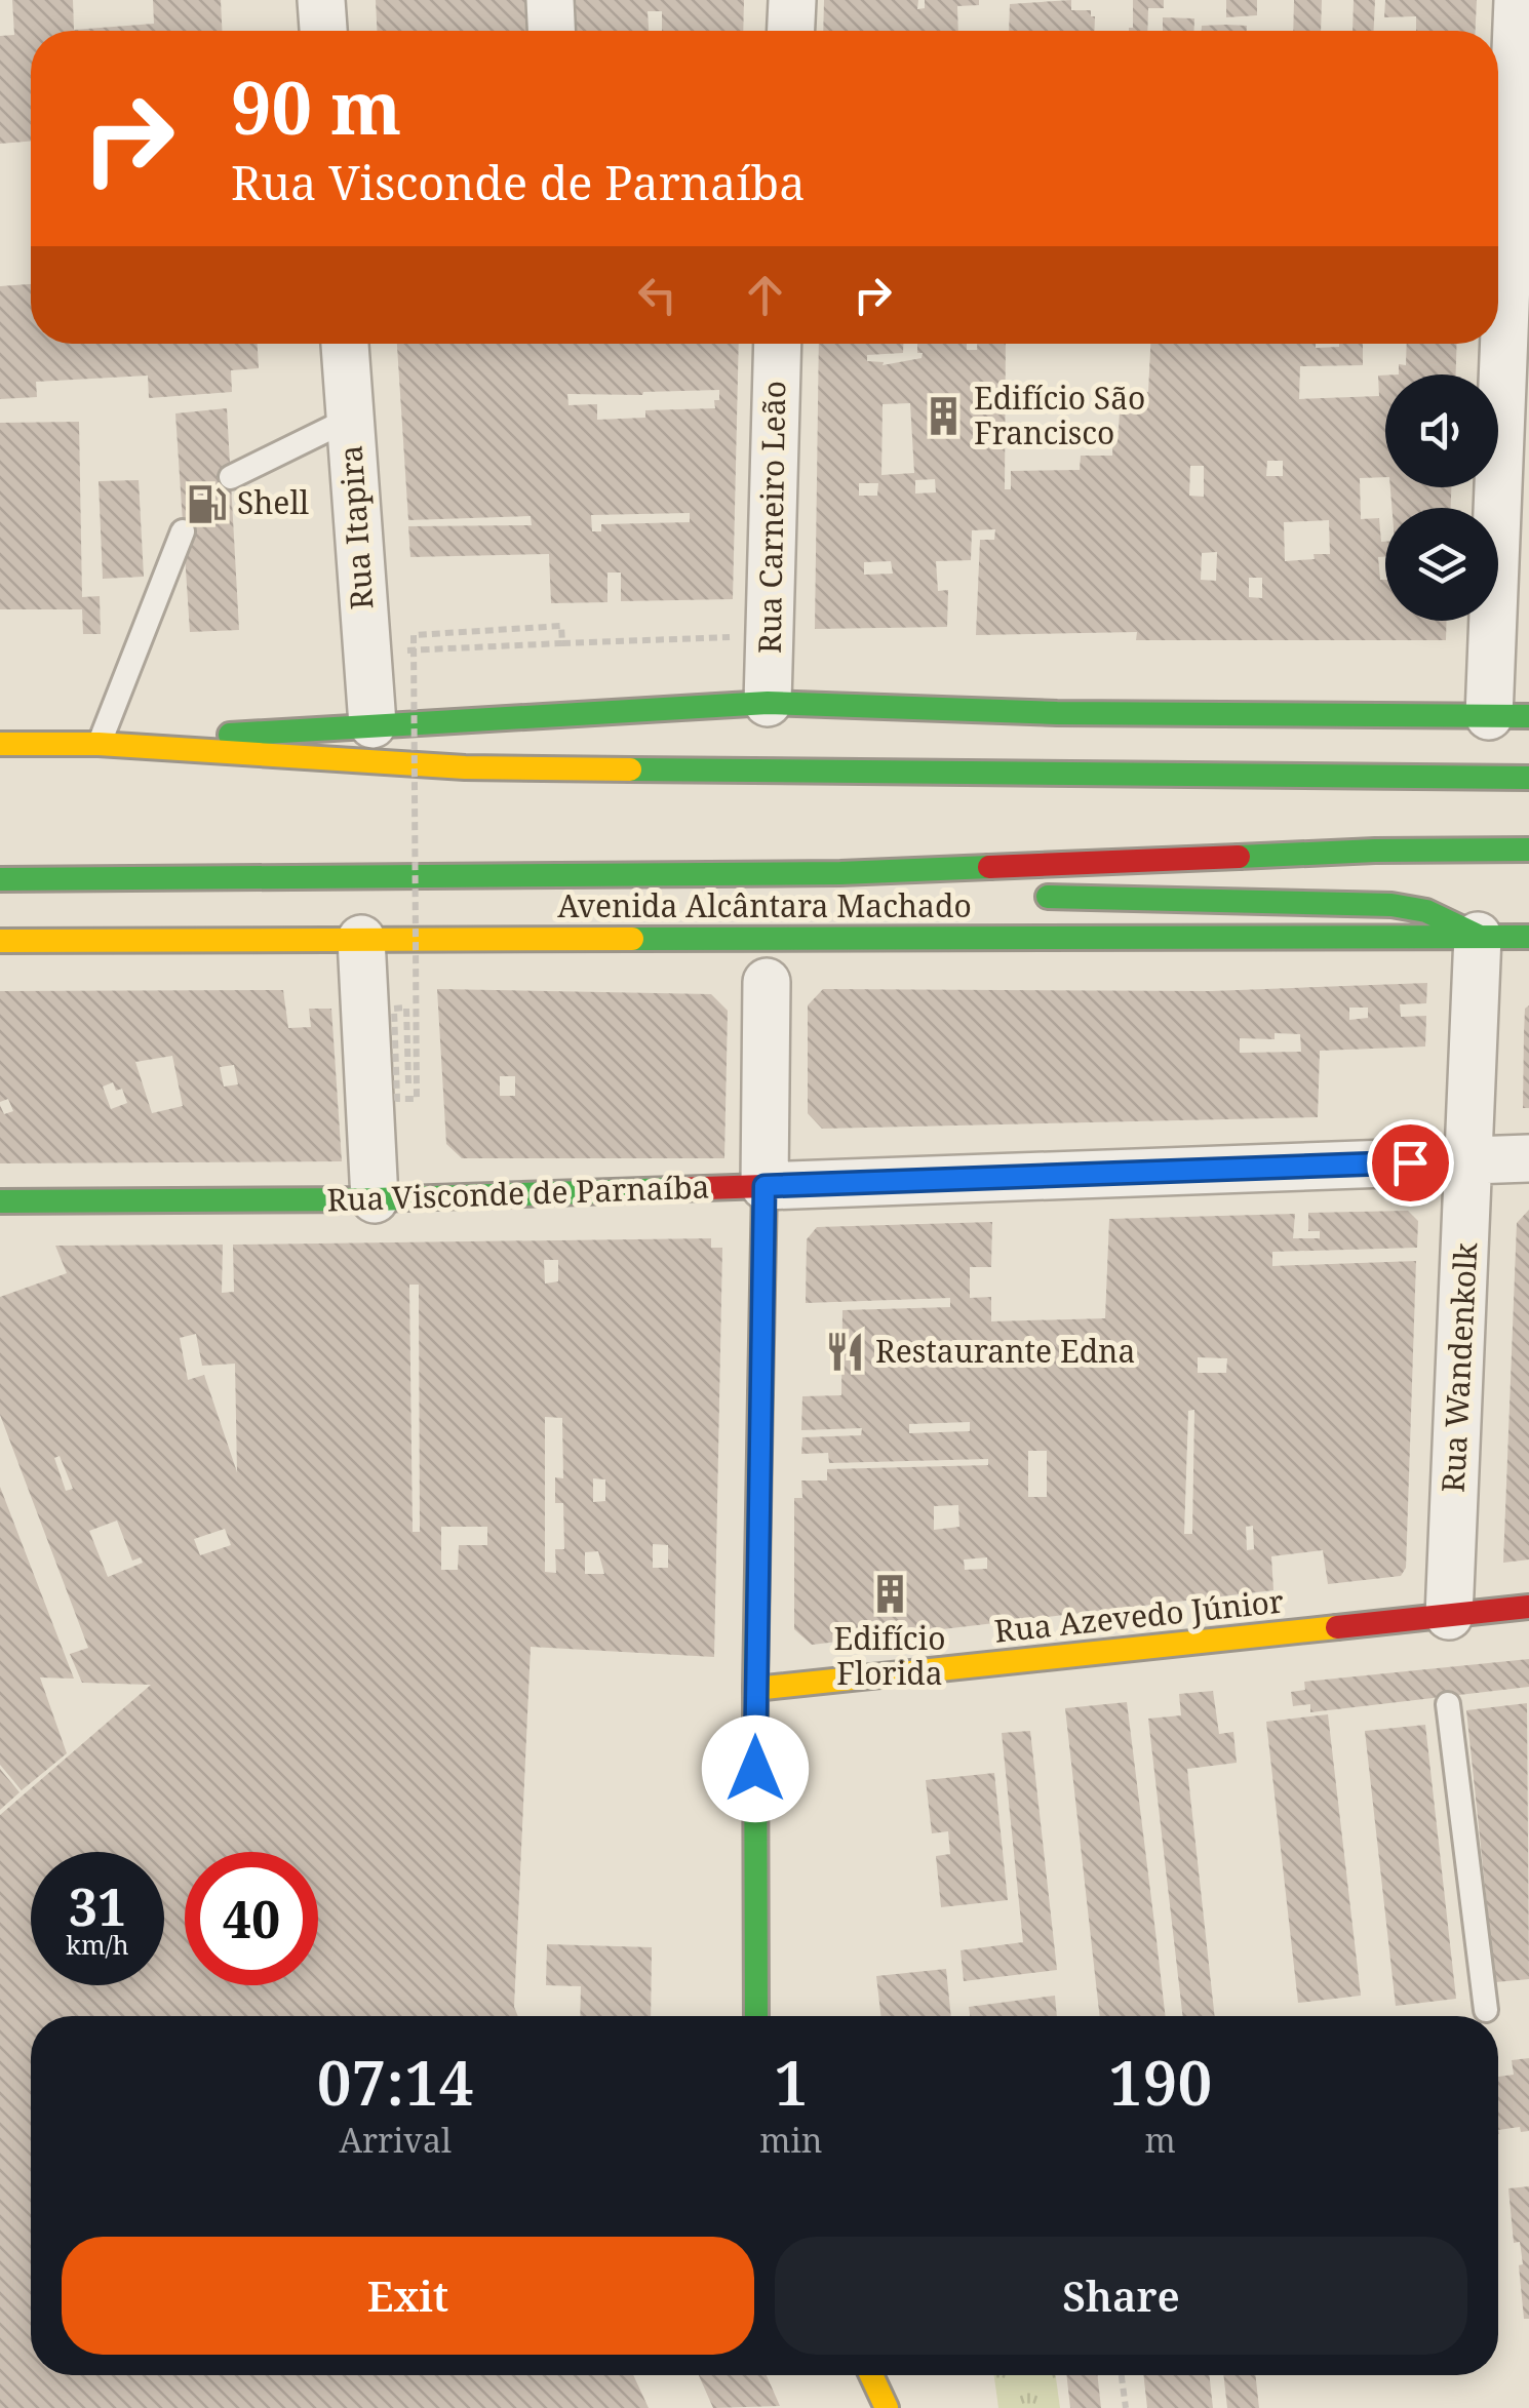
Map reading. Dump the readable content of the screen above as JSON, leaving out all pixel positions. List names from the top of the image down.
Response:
{
  "streets": {
    "main road": ["Avenida Alcântara Machado", "Rua Visconde de Parnaíba", "Rua Azevedo Júnior"],
    "street": ["Rua Carneiro Leão", "Rua Itapira", "Rua Wandenkolk"]
  },
  "crossings": [
    ["Avenida Alcântara Machado", "Rua Wandenkolk"],
    ["Rua Visconde de Parnaíba", "Rua Wandenkolk"],
    ["Rua Wandenkolk", "Rua Azevedo Júnior"]
  ],
  "places": {
    "building": ["Edifício São Francisco", "Edifício Florida"],
    "fuel station": ["Shell"],
    "restaurant": ["Restaurante Edna"]
  },
  "page": {
    "turn": ["90 m", "Rua Visconde de Parnaíba"],
    "speed": "31 km/h",
    "limit": "40",
    "eta": [
      "07:14",
      "Arrival",
      "1",
      "min",
      "190",
      "m"
    ],
    "buttons": ["Exit", "Share"]
  }
}
